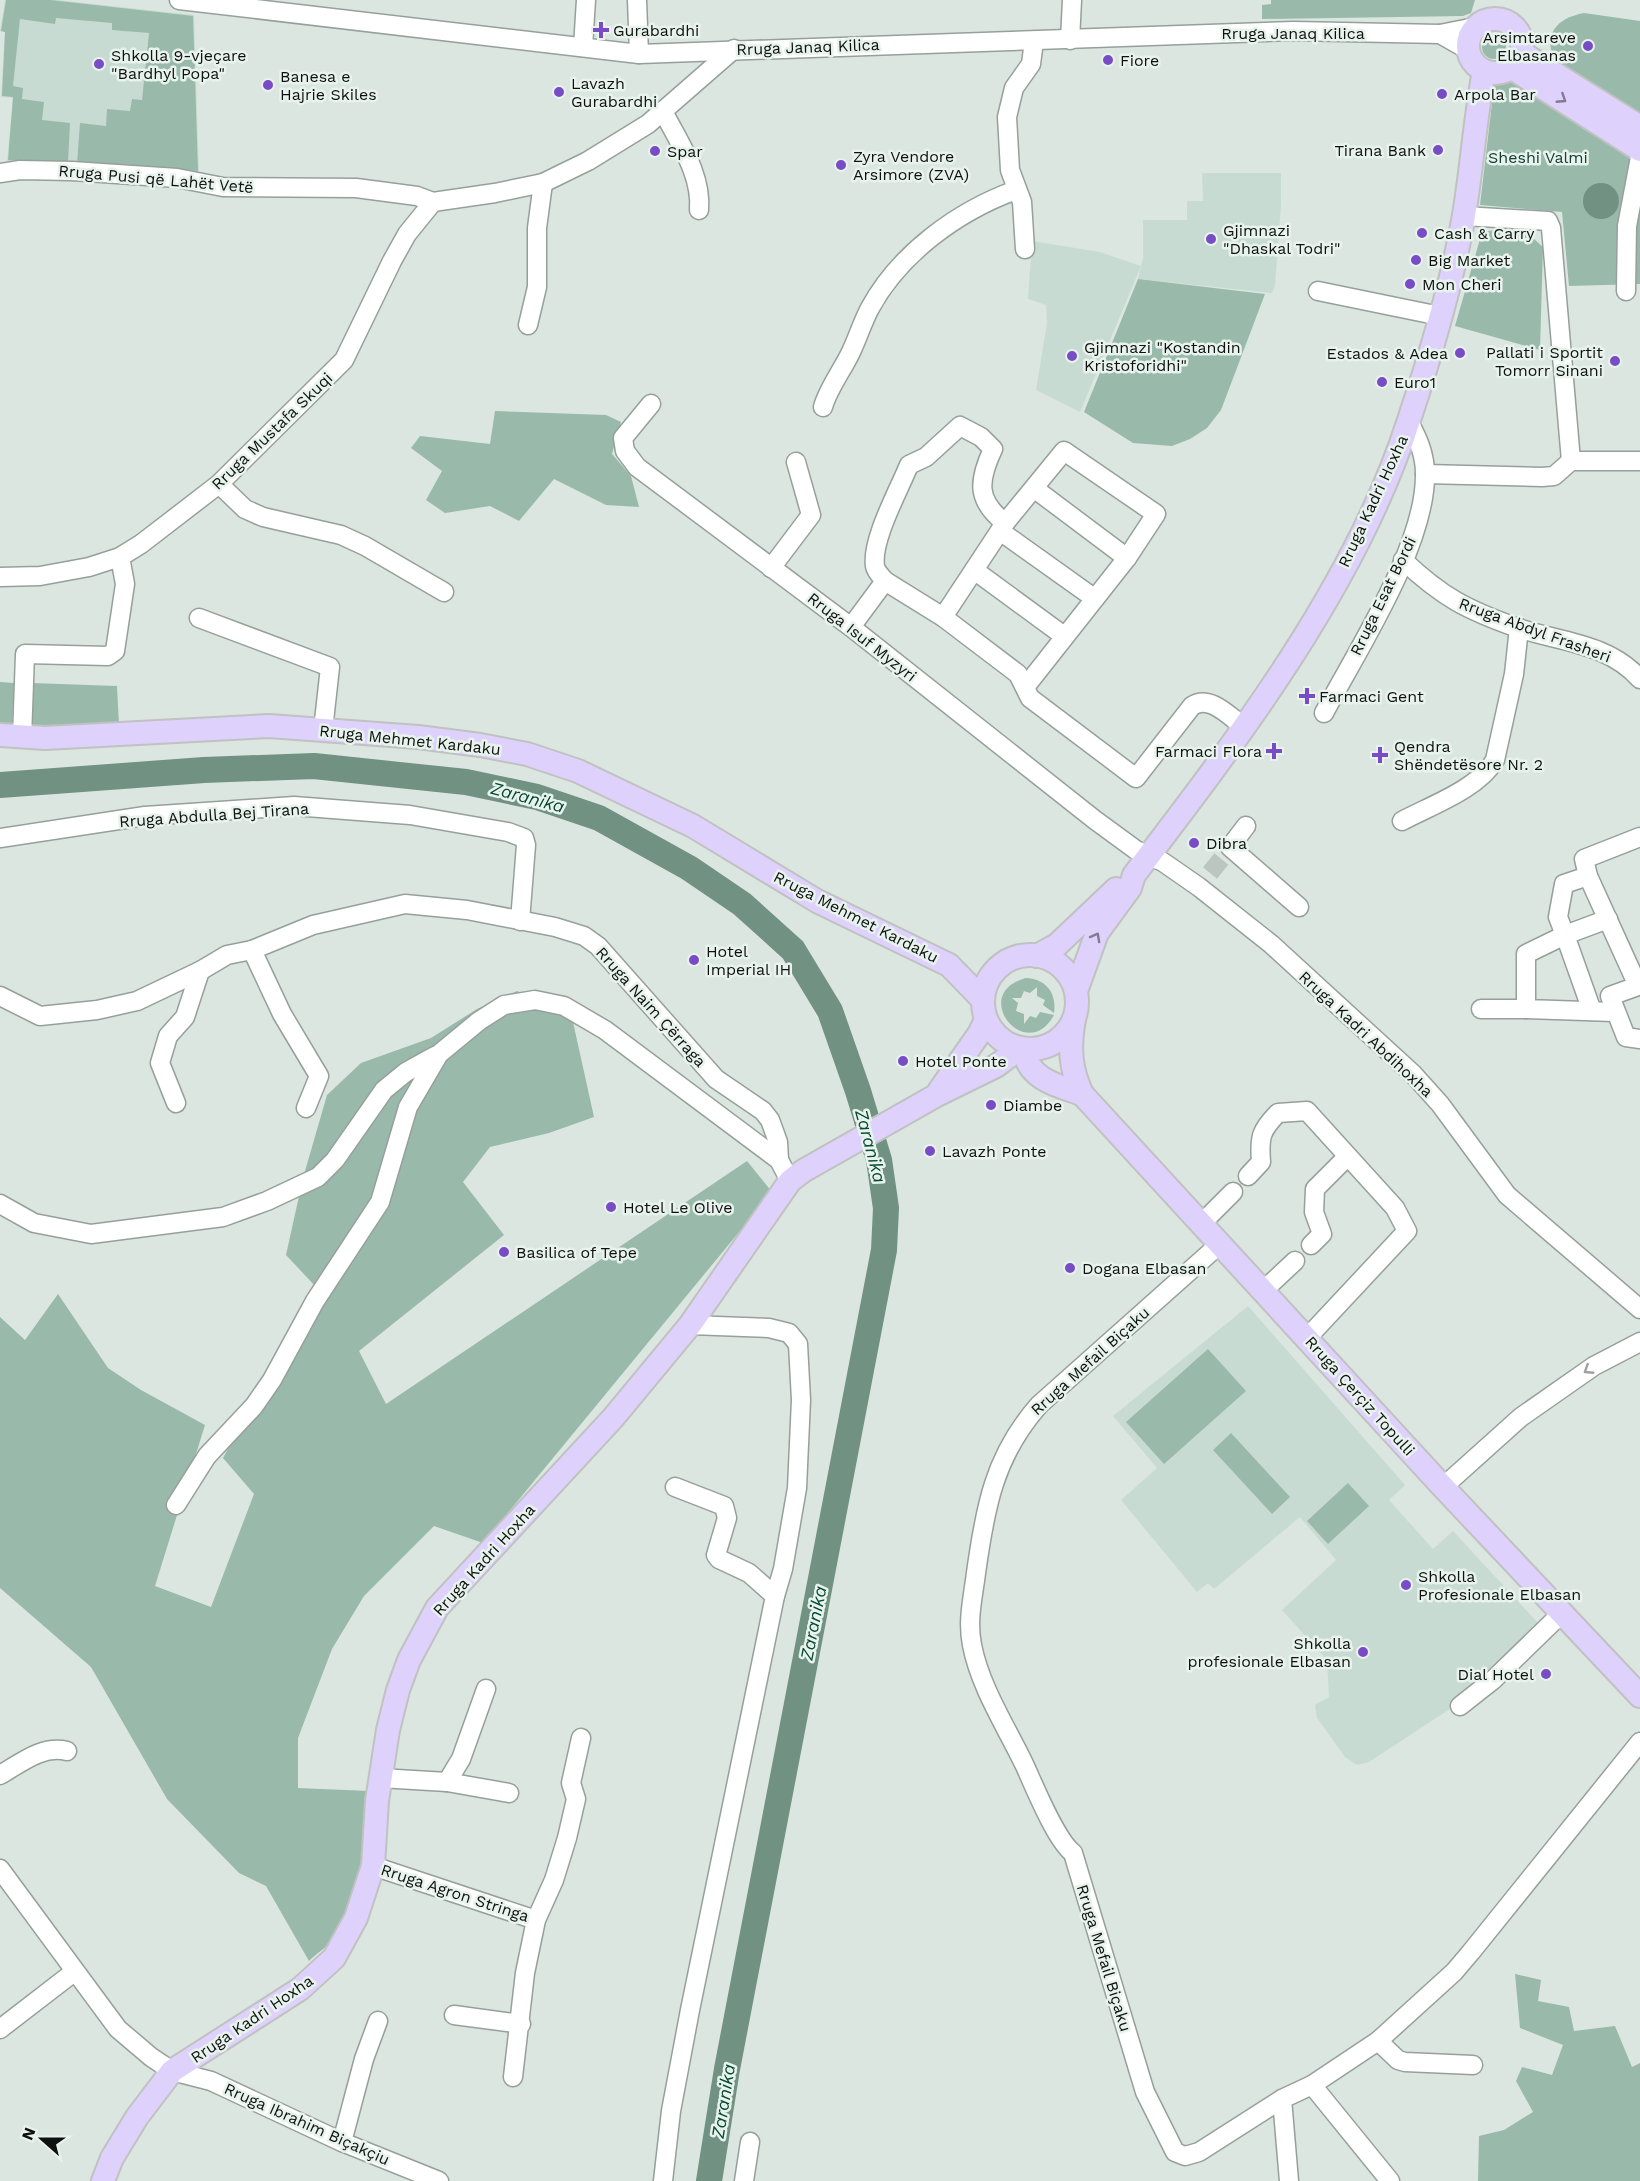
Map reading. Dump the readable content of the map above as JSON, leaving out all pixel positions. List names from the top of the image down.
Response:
{
  "streets": {
    "main road": ["Rruga Kadri Hoxha", "Rruga Mehmet Kardaku", "Rruga Çerçiz Topulli"],
    "street": [
      "Rruga Janaq Kilica",
      "Rruga Pusi që Lahët Vetë",
      "Rruga Mustafa Skuqi",
      "Rruga Esat Bordi",
      "Rruga Abdyl Frasheri",
      "Rruga Isuf Myzyri",
      "Rruga Abdulla Bej Tirana",
      "Rruga Naim Çërraga",
      "Rruga Kadri Abdihoxha",
      "Rruga Mefail Biçaku",
      "Rruga Agron Stringa",
      "Rruga Ibrahim Biçakçiu"
    ]
  },
  "crossings": [
    ["Rruga Janaq Kilica", "Rruga Pusi që Lahët Vetë"],
    ["Rruga Janaq Kilica", "Rruga Kadri Hoxha"],
    ["Rruga Pusi që Lahët Vetë", "Rruga Mustafa Skuqi"],
    ["Rruga Kadri Hoxha", "Rruga Esat Bordi"],
    ["Rruga Kadri Hoxha", "Rruga Isuf Myzyri"],
    ["Rruga Kadri Hoxha", "Rruga Mehmet Kardaku"],
    ["Rruga Kadri Hoxha", "Rruga Kadri Abdihoxha"],
    ["Rruga Kadri Hoxha", "Rruga Agron Stringa"],
    ["Rruga Kadri Hoxha", "Rruga Ibrahim Biçakçiu"],
    ["Rruga Esat Bordi", "Rruga Abdyl Frasheri"],
    ["Rruga Isuf Myzyri", "Rruga Kadri Abdihoxha"],
    ["Rruga Abdulla Bej Tirana", "Rruga Naim Çërraga"],
    ["Rruga Mefail Biçaku", "Rruga Çerçiz Topulli"]
  ],
  "water": ["Zaranika"],
  "parks": ["Sheshi Valmi"],
  "places": {
    "health": [
      "Gurabardhi",
      "Farmaci Gent",
      "Farmaci Flora",
      "Qendra Shëndetësore Nr. 2"
    ],
    "other": [
      "Arsimtareve Elbasanas",
      "Fiore",
      "Shkolla 9-vjeçare \"Bardhyl Popa\"",
      "Banesa e Hajrie Skiles",
      "Lavazh Gurabardhi",
      "Arpola Bar",
      "Tirana Bank",
      "Spar",
      "Zyra Vendore Arsimore (ZVA)",
      "Cash & Carry",
      "Gjimnazi \"Dhaskal Todri\"",
      "Big Market",
      "Mon Cheri",
      "Estados & Adea",
      "Gjimnazi \"Kostandin Kristoforidhi\"",
      "Pallati i Sportit Tomorr Sinani",
      "Euro1",
      "Dibra",
      "Hotel Imperial IH",
      "Hotel Ponte",
      "Diambe",
      "Lavazh Ponte",
      "Hotel Le Olive",
      "Basilica of Tepe",
      "Dogana Elbasan",
      "Shkolla Profesionale Elbasan",
      "Shkolla profesionale Elbasan",
      "Dial Hotel"
    ]
  },
  "north": "left"
}
